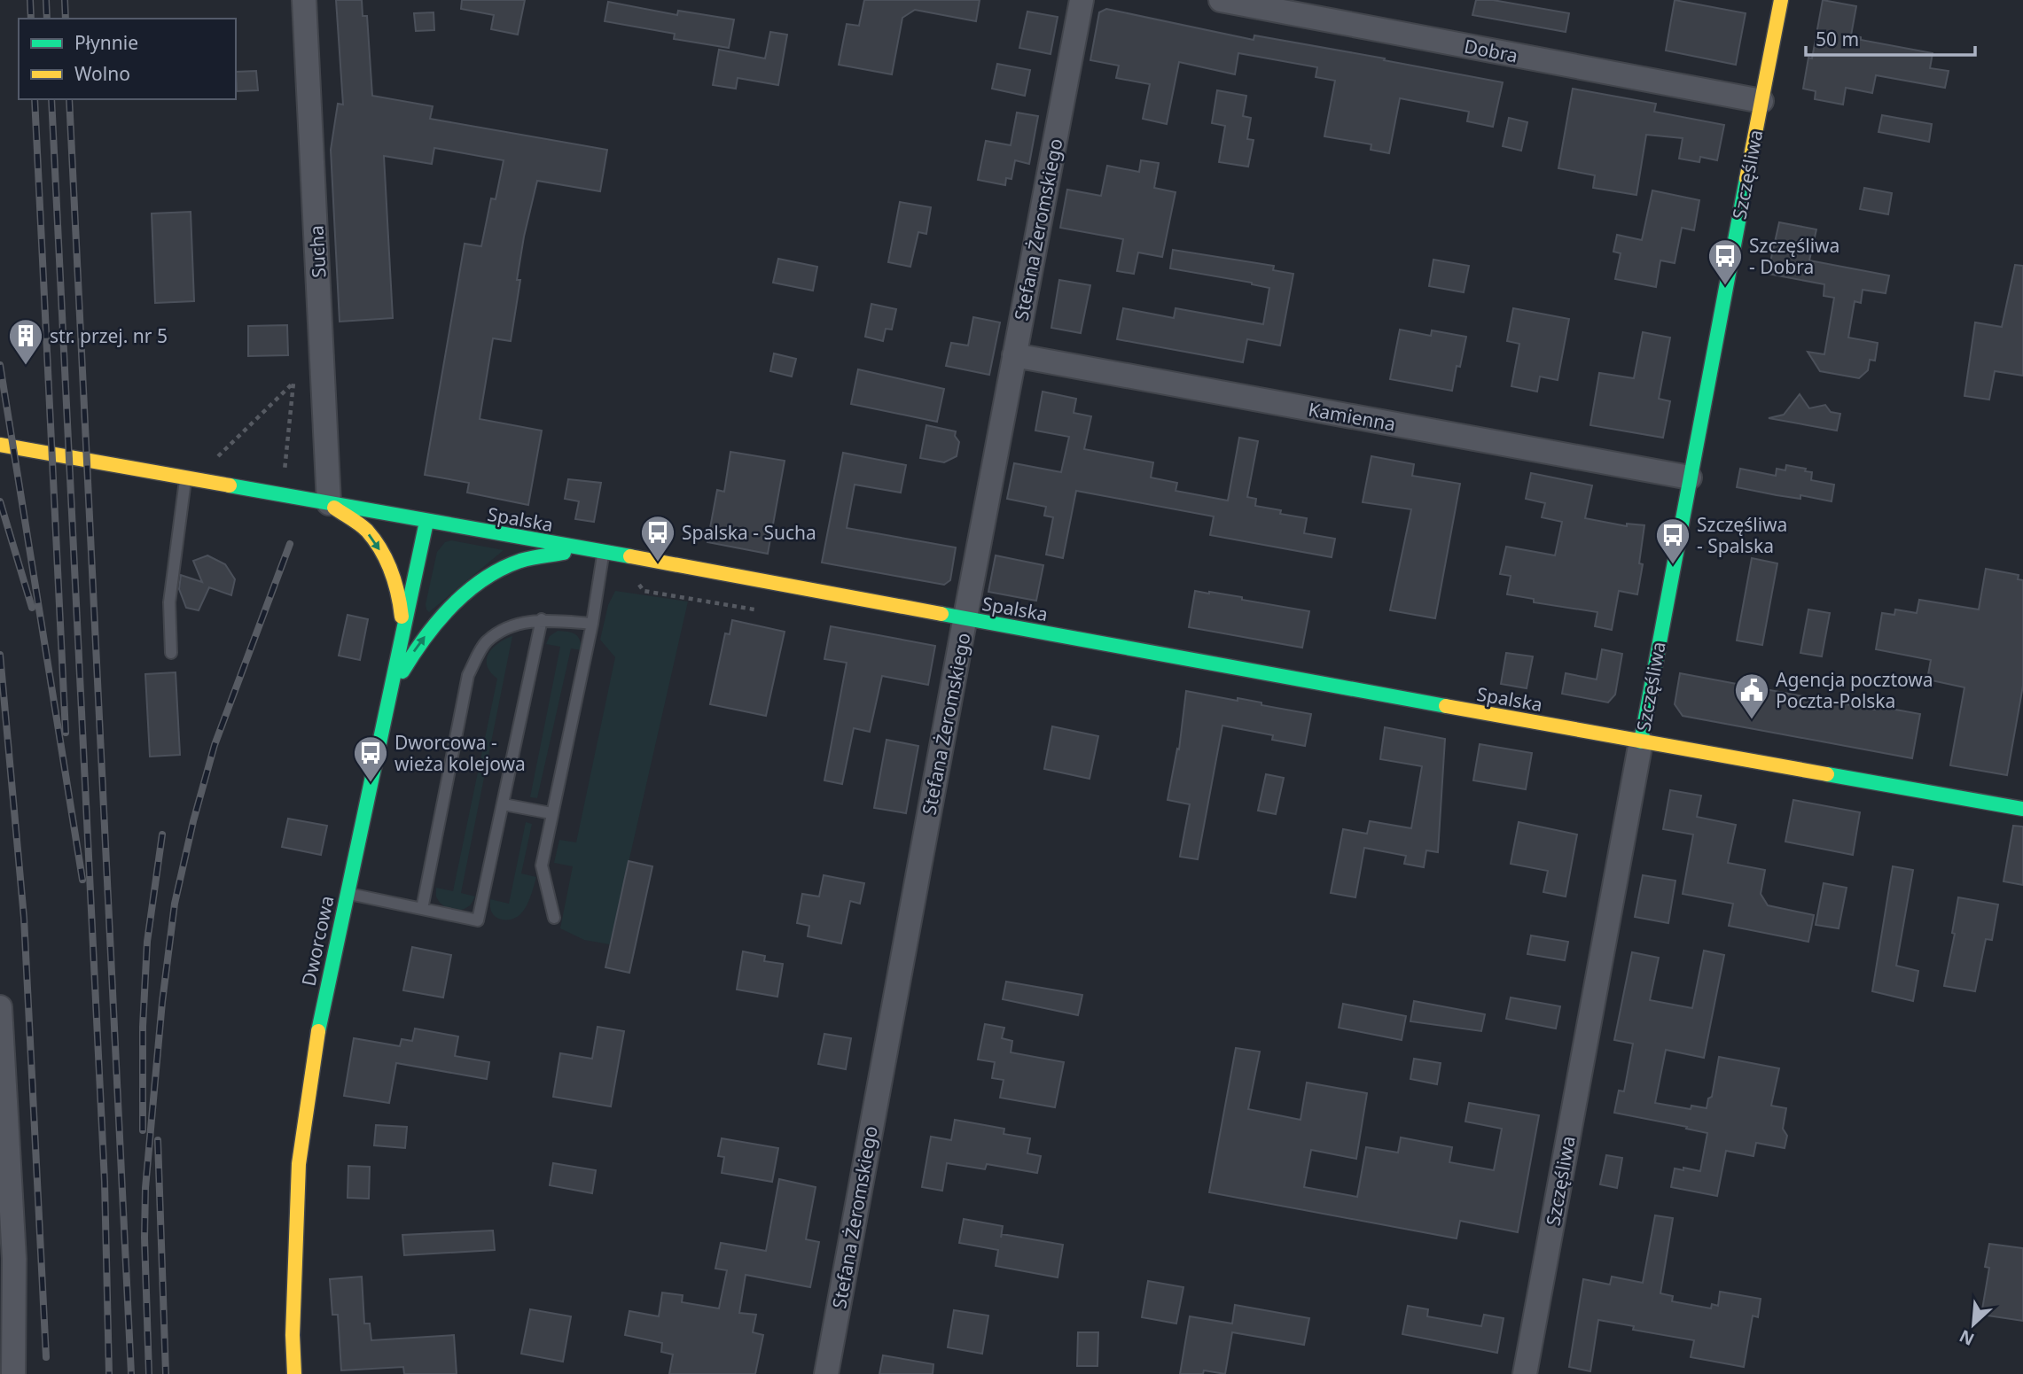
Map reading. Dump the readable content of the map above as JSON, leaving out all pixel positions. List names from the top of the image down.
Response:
{
  "streets": {
    "street": [
      "Dobra",
      "Szczęśliwa",
      "Stefana Żeromskiego",
      "Sucha",
      "Kamienna",
      "Spalska",
      "Dworcowa"
    ]
  },
  "crossings": [
    ["Dobra", "Szczęśliwa"],
    ["Szczęśliwa", "Kamienna"],
    ["Szczęśliwa", "Spalska"],
    ["Stefana Żeromskiego", "Kamienna"],
    ["Stefana Żeromskiego", "Spalska"],
    ["Sucha", "Spalska"],
    ["Spalska", "Dworcowa"]
  ],
  "places": {
    "bus stop": [
      "Szczęśliwa - Dobra",
      "Spalska - Sucha",
      "Szczęśliwa - Spalska",
      "Dworcowa - wieża kolejowa"
    ],
    "building": ["str. przej. nr 5"],
    "public building": ["Agencja pocztowa Poczta-Polska"]
  },
  "legend": ["Płynnie", "Wolno"],
  "scale_bar": "50 m",
  "north": "bottom left"
}
